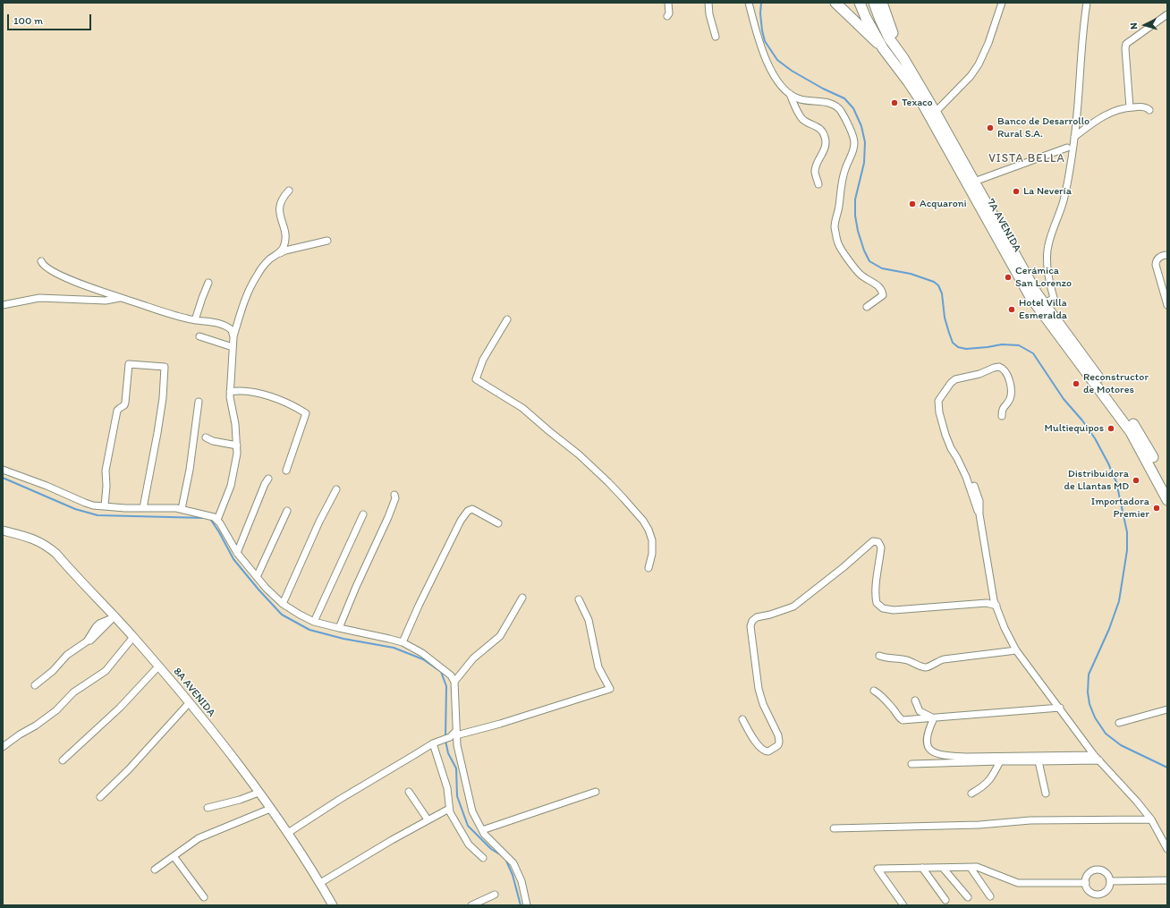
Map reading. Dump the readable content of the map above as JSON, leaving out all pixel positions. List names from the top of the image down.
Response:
{
  "streets": {
    "main road": ["7A AVENIDA"],
    "street": ["8A AVENIDA"]
  },
  "districts": ["VISTA BELLA"],
  "places": [
    "Texaco",
    "Banco de Desarrollo Rural S.A.",
    "La Nevería",
    "Acquaroni",
    "Cerámica San Lorenzo",
    "Hotel Villa Esmeralda",
    "Reconstructor de Motores",
    "Multiequipos",
    "Distribuidora de Llantas MD",
    "Importadora Premier"
  ],
  "scale_bar": "100 m",
  "north": "left"
}
